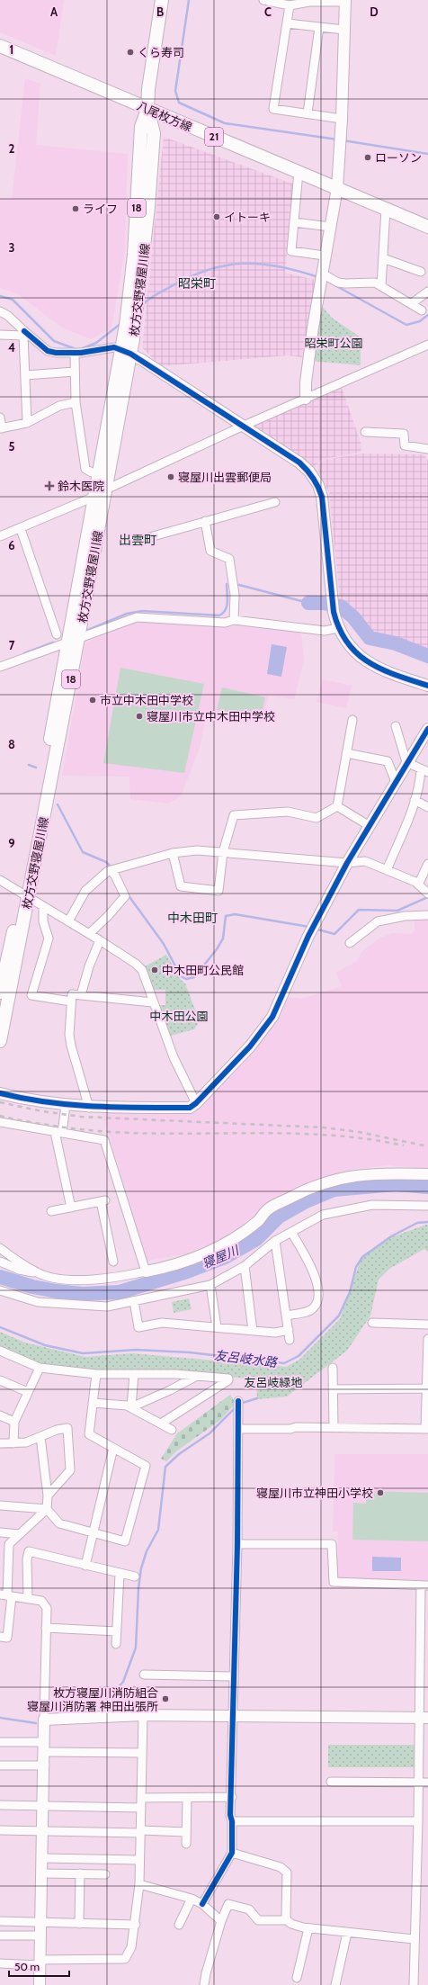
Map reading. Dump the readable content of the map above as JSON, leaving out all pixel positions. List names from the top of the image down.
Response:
{
  "streets": {
    "main road": [
      "八尾枚方線",
      "21",
      "18",
      "枚方交野寝屋川線"
    ]
  },
  "crossings": [
    ["八尾枚方線", "枚方交野寝屋川線"]
  ],
  "districts": ["昭栄町", "出雲町", "中木田町"],
  "water": ["寝屋川", "友呂岐水路"],
  "parks": ["昭栄町公園", "中木田公園", "友呂岐緑地"],
  "places": {
    "other": [
      "くら寿司",
      "ローソン",
      "ライフ",
      "イトーキ",
      "寝屋川出雲郵便局",
      "市立中木田中学校",
      "寝屋川市立中木田中学校",
      "中木田町公民館",
      "寝屋川市立神田小学校",
      "枚方寝屋川消防組合 寝屋川消防署 神田出張所"
    ],
    "health": ["鈴木医院"]
  },
  "scale_bar": "50 m",
  "grid": {
    "columns": [
      "A",
      "B",
      "C",
      "D"
    ],
    "rows": [
      "1",
      "2",
      "3",
      "4",
      "5",
      "6",
      "7",
      "8",
      "9"
    ]
  }
}
